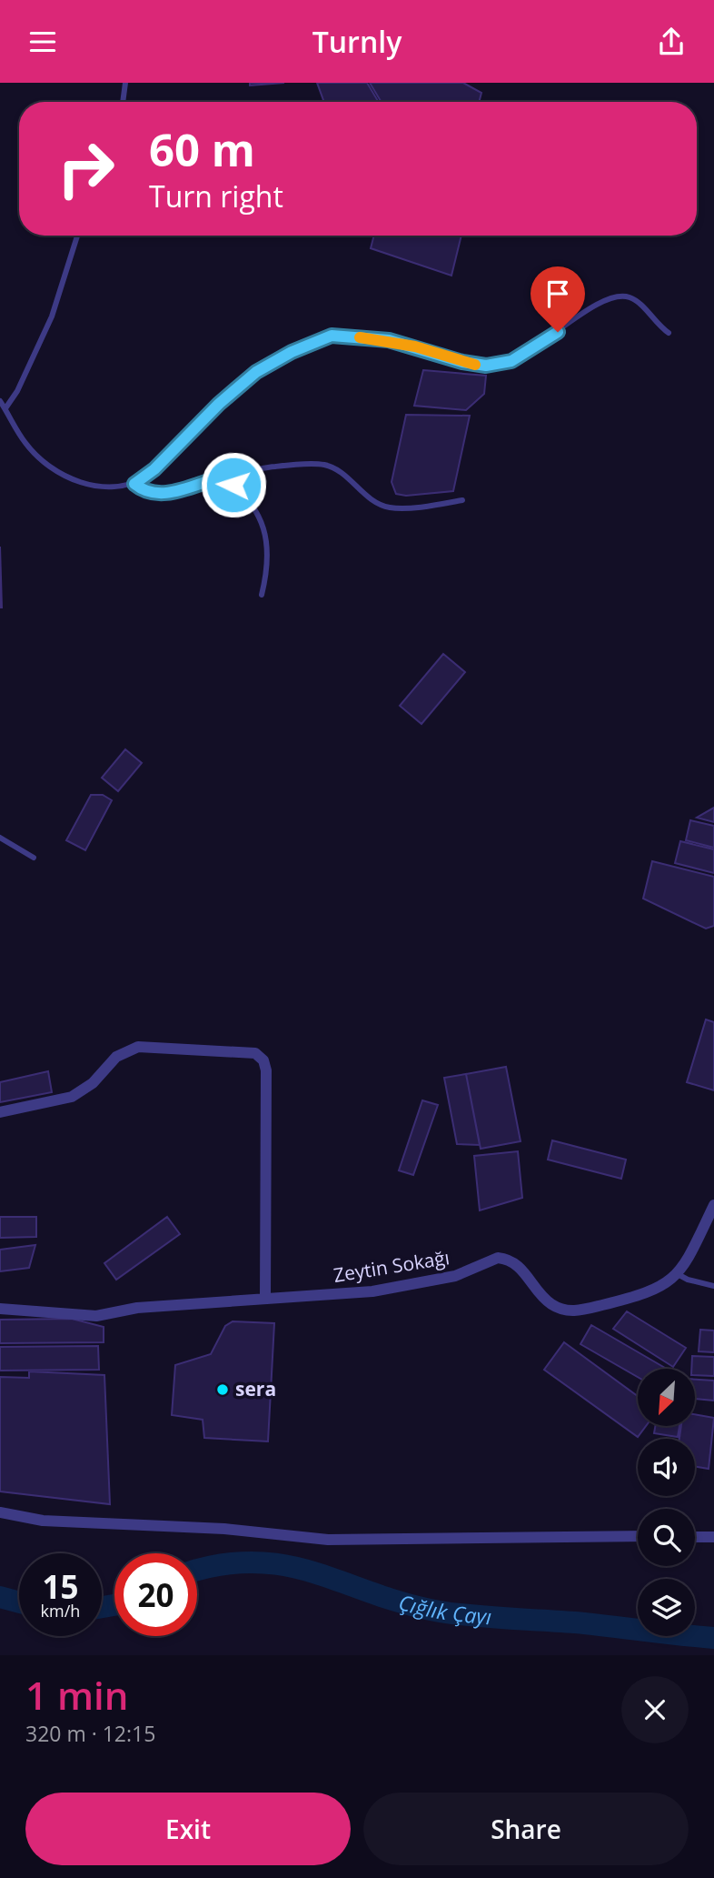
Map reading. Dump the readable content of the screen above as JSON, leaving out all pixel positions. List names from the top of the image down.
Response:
{
  "streets": {
    "street": ["Zeytin Sokağı"]
  },
  "water": ["Çığlık Çayı"],
  "places": ["sera"],
  "north": "bottom left",
  "page": {
    "header": "Turnly",
    "turn": ["60 m", "Turn right"],
    "speed": "15 km/h",
    "limit": "20",
    "heading": ["1 min", "320 m · 12:15"],
    "buttons": ["Exit", "Share"]
  }
}
